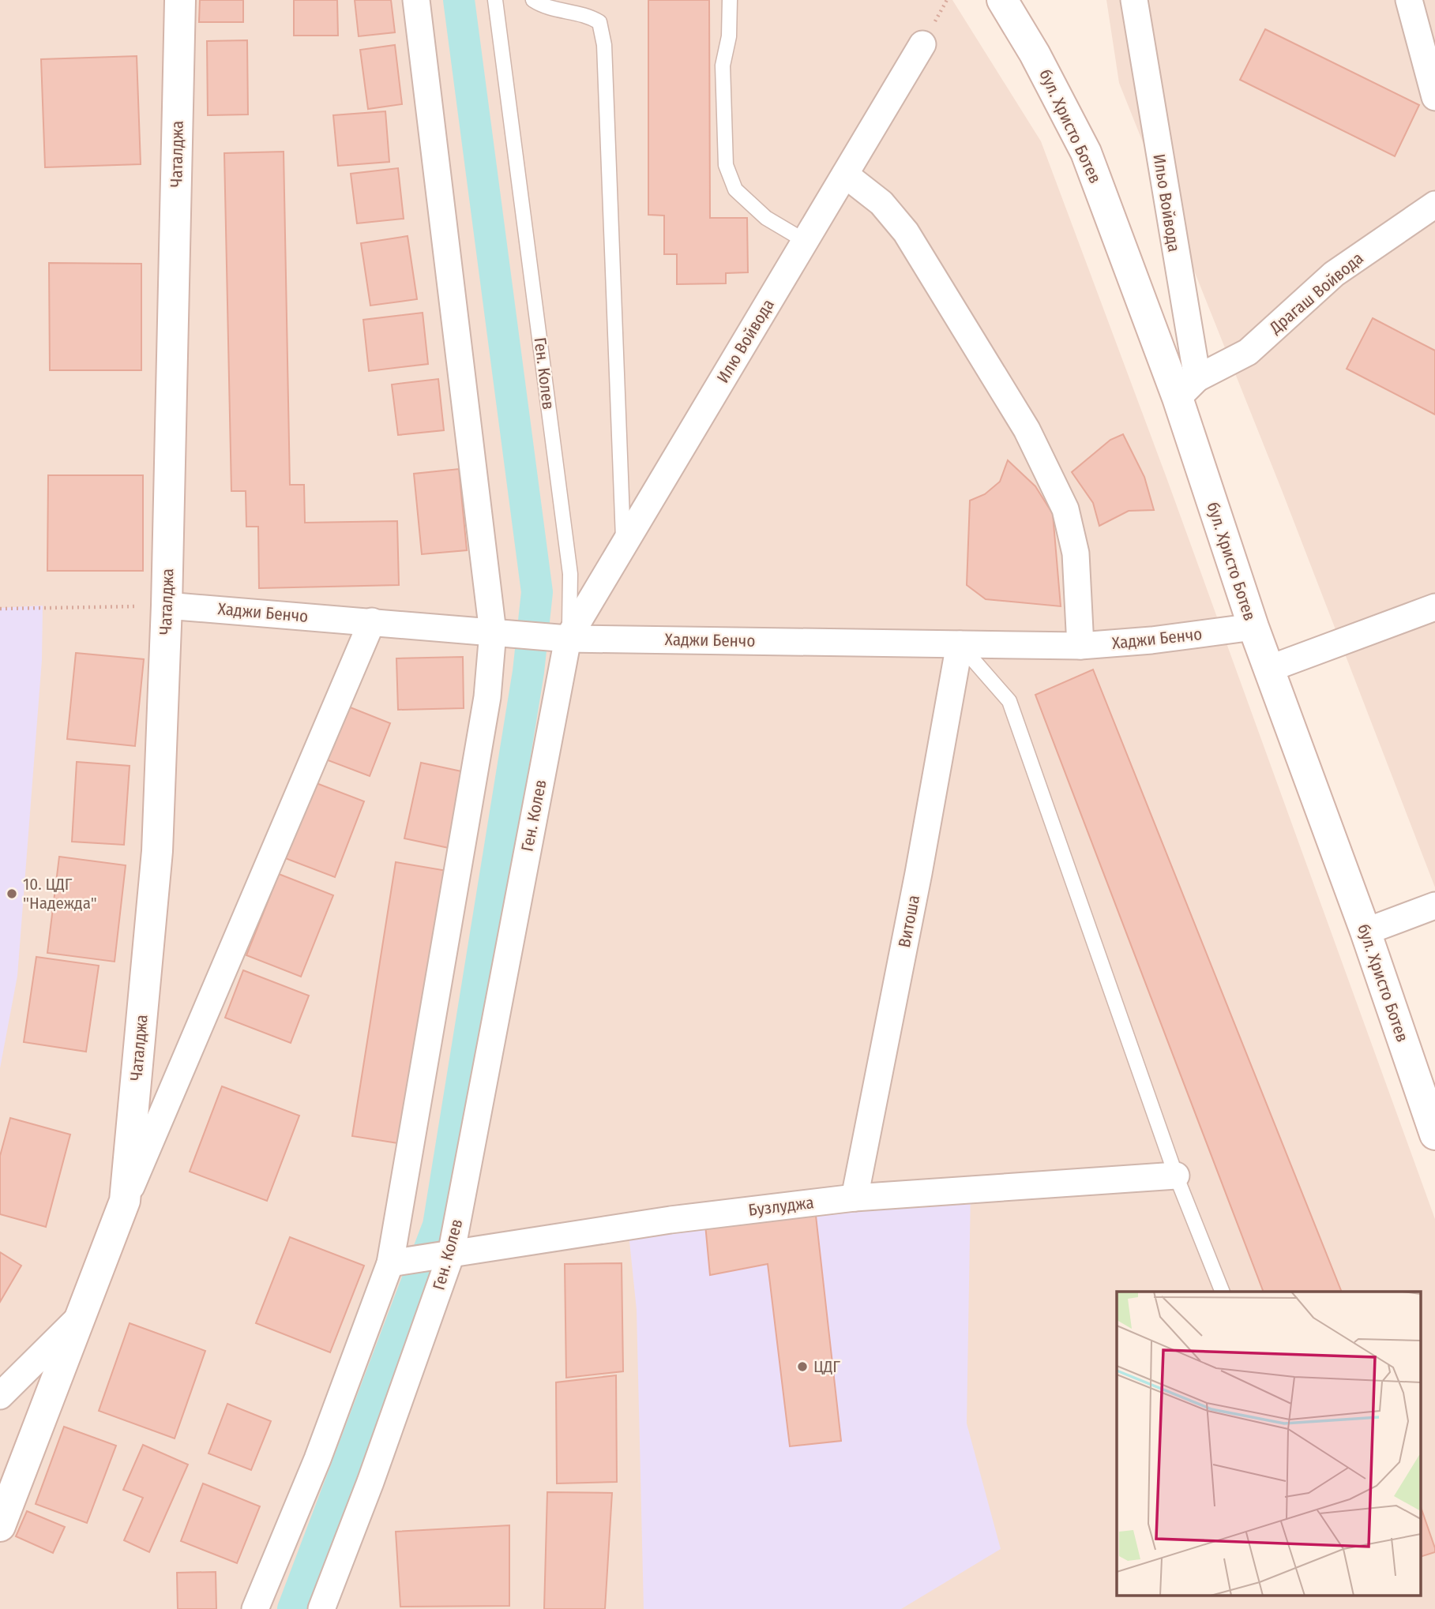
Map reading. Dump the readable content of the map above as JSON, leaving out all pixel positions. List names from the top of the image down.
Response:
{
  "streets": {
    "street": [
      "бул. Христо Ботев",
      "Чаталджа",
      "Ильо Войвода",
      "Драгаш Войвода",
      "Илю Войвода",
      "Ген. Колев",
      "Хаджи Бенчо",
      "Витоша",
      "Бузлуджа"
    ]
  },
  "crossings": [
    ["бул. Христо Ботев", "Ильо Войвода"],
    ["бул. Христо Ботев", "Драгаш Войвода"],
    ["бул. Христо Ботев", "Хаджи Бенчо"],
    ["Чаталджа", "Хаджи Бенчо"],
    ["Ильо Войвода", "Драгаш Войвода"],
    ["Илю Войвода", "Ген. Колев"],
    ["Илю Войвода", "Хаджи Бенчо"],
    ["Ген. Колев", "Хаджи Бенчо"],
    ["Ген. Колев", "Бузлуджа"],
    ["Хаджи Бенчо", "Витоша"],
    ["Витоша", "Бузлуджа"]
  ],
  "places": ["10. ЦДГ \"Надежда\"", "ЦДГ"]
}
